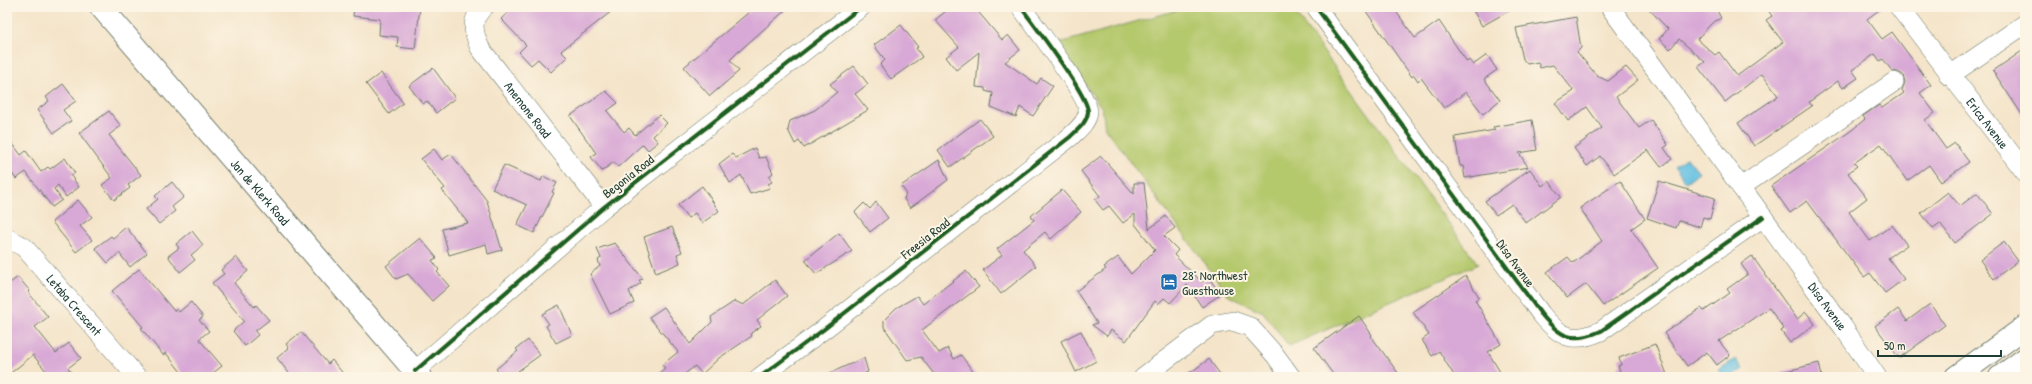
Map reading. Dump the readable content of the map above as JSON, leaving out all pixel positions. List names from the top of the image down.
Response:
{
  "streets": {
    "street": [
      "Anemone Road",
      "Erica Avenue",
      "Begonia Road",
      "Jan de Klerk Road",
      "Freesia Road",
      "Disa Avenue",
      "Letaba Crescent"
    ]
  },
  "crossings": [
    ["Anemone Road", "Begonia Road"],
    ["Begonia Road", "Jan de Klerk Road"]
  ],
  "places": {
    "hotel": ["28° Northwest Guesthouse"]
  },
  "scale_bar": "50 m"
}
